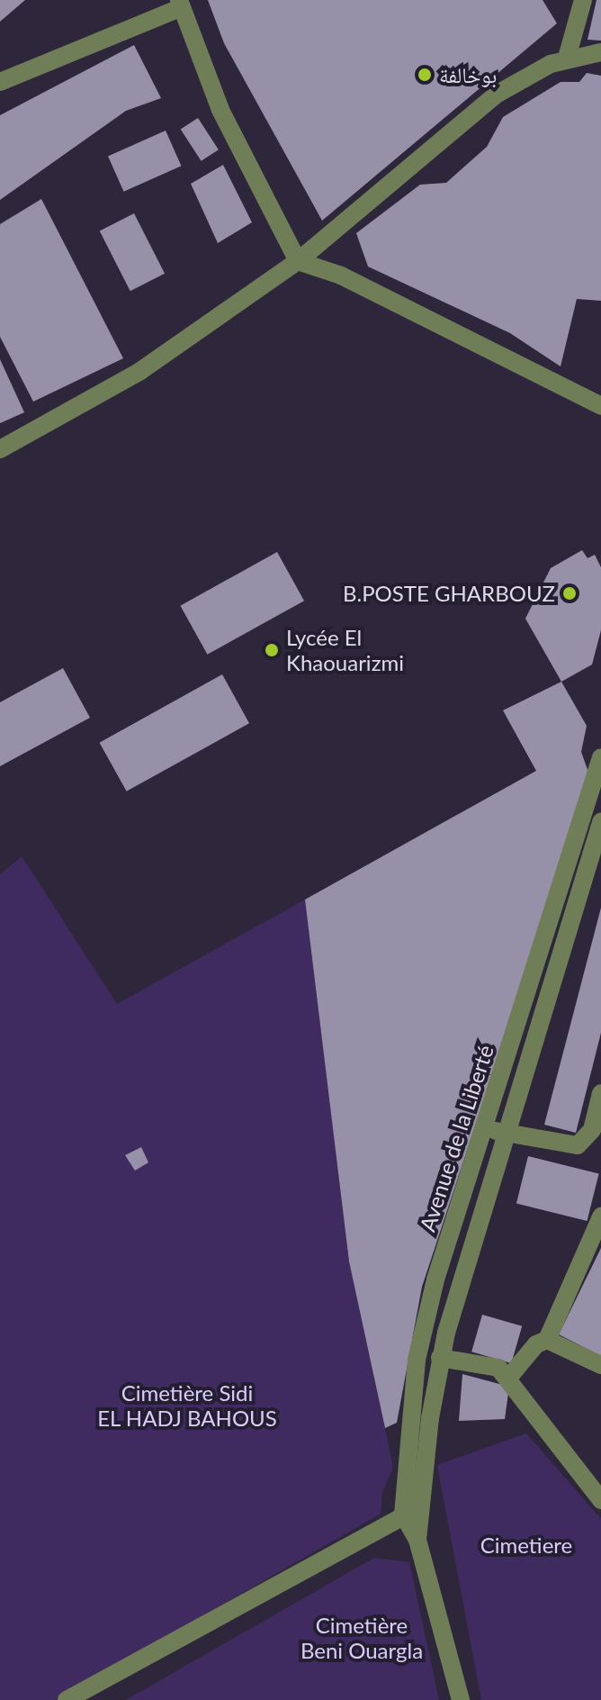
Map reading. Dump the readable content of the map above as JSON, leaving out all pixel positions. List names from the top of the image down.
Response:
{
  "streets": {
    "street": ["Avenue de la Liberté"]
  },
  "parks": ["Cimetière Sidi EL HADJ BAHOUS", "Cimetiere", "Cimetière Beni Ouargla"],
  "places": ["بوخالفة", "B.POSTE GHARBOUZ", "Lycée El Khaouarizmi"]
}
